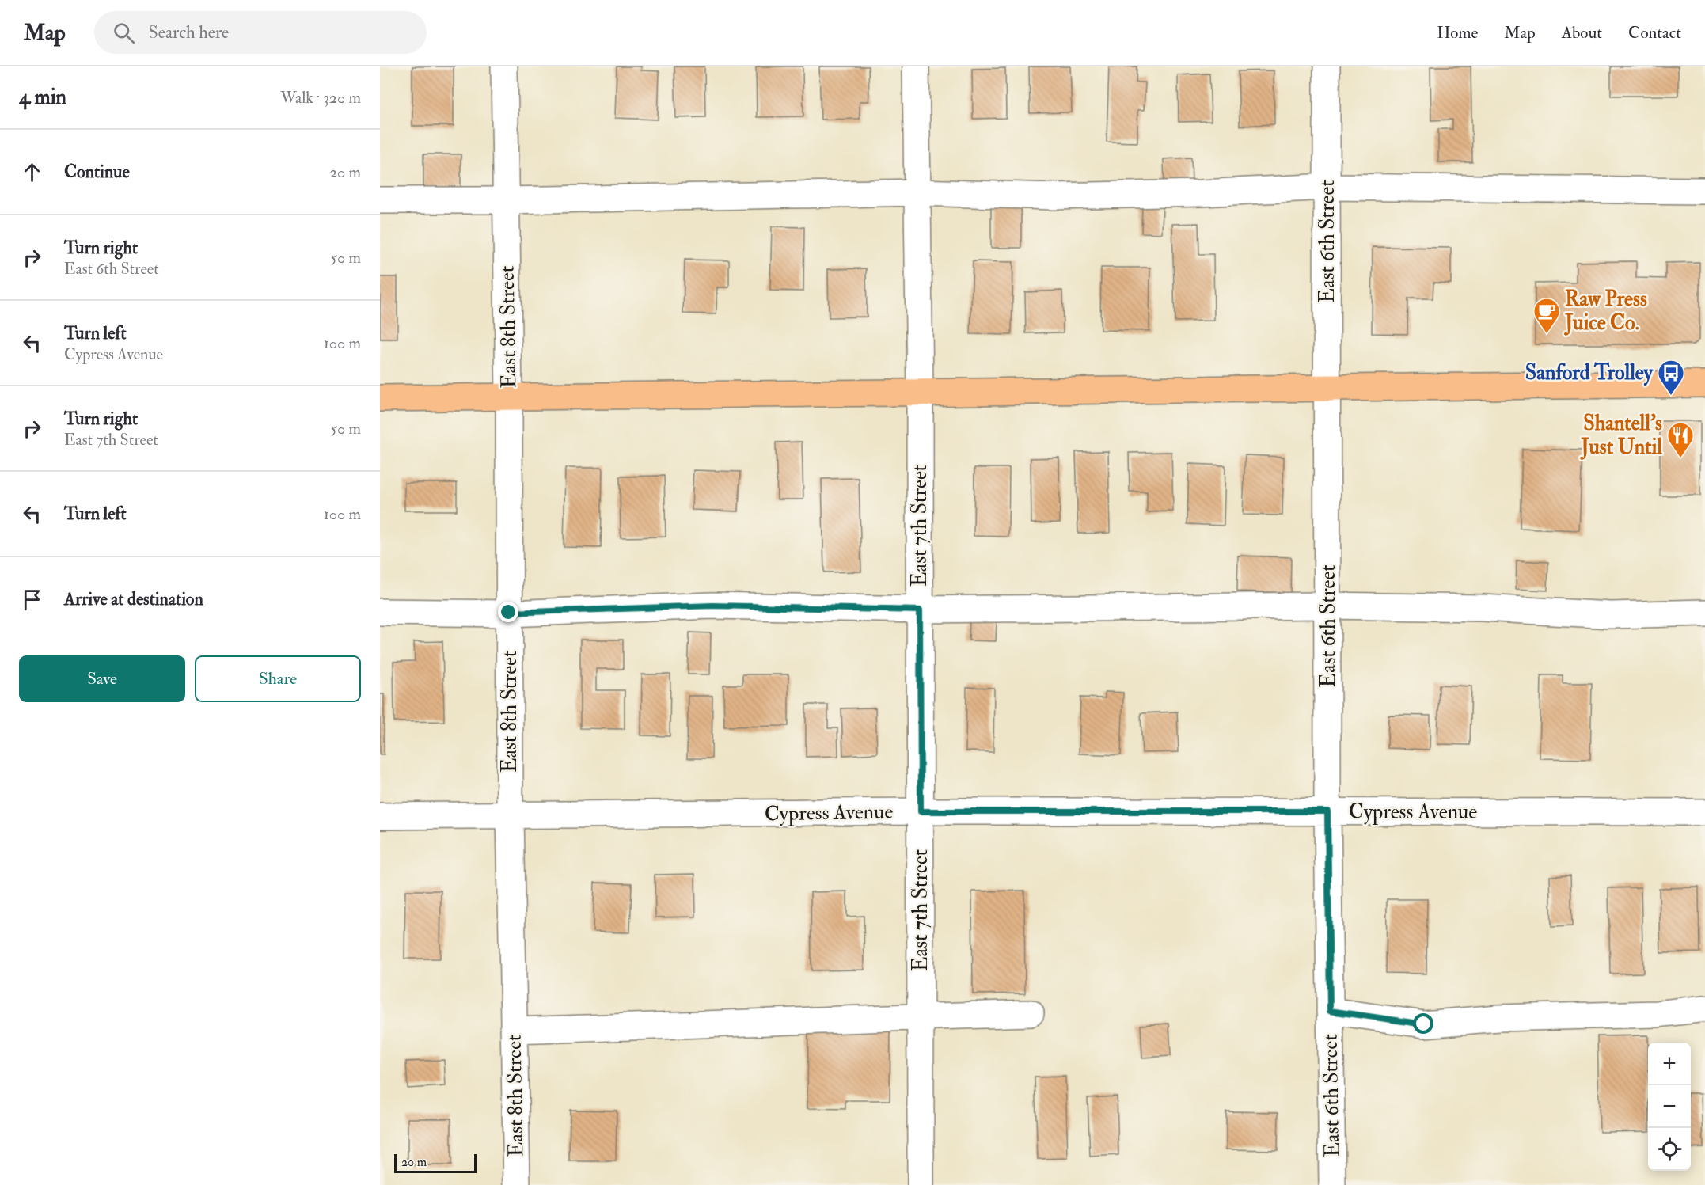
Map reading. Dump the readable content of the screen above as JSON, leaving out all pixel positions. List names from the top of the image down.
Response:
{
  "streets": {
    "street": [
      "East 6th Street",
      "East 8th Street",
      "East 7th Street",
      "Cypress Avenue"
    ]
  },
  "crossings": [
    ["East 6th Street", "Cypress Avenue"],
    ["East 8th Street", "Cypress Avenue"],
    ["East 7th Street", "Cypress Avenue"]
  ],
  "places": {
    "cafe": ["Raw Press Juice Co."],
    "bus stop": ["Sanford Trolley"],
    "restaurant": ["Shantell's Just Until"]
  },
  "scale_bar": "20 m",
  "page": {
    "header": "Map",
    "search": "Search here",
    "nav": [
      "Home",
      "Map",
      "About",
      "Contact"
    ],
    "heading": ["4 min", "Walk · 320 m"],
    "list": [
      ["Continue", "20 m"],
      ["Turn right", "East 6th Street", "50 m"],
      ["Turn left", "Cypress Avenue", "100 m"],
      ["Turn right", "East 7th Street", "50 m"],
      ["Turn left", "100 m"],
      "Arrive at destination"
    ],
    "buttons": ["Save", "Share"],
    "map_buttons": ["+", "−"],
    "scale": "20 m"
  }
}
